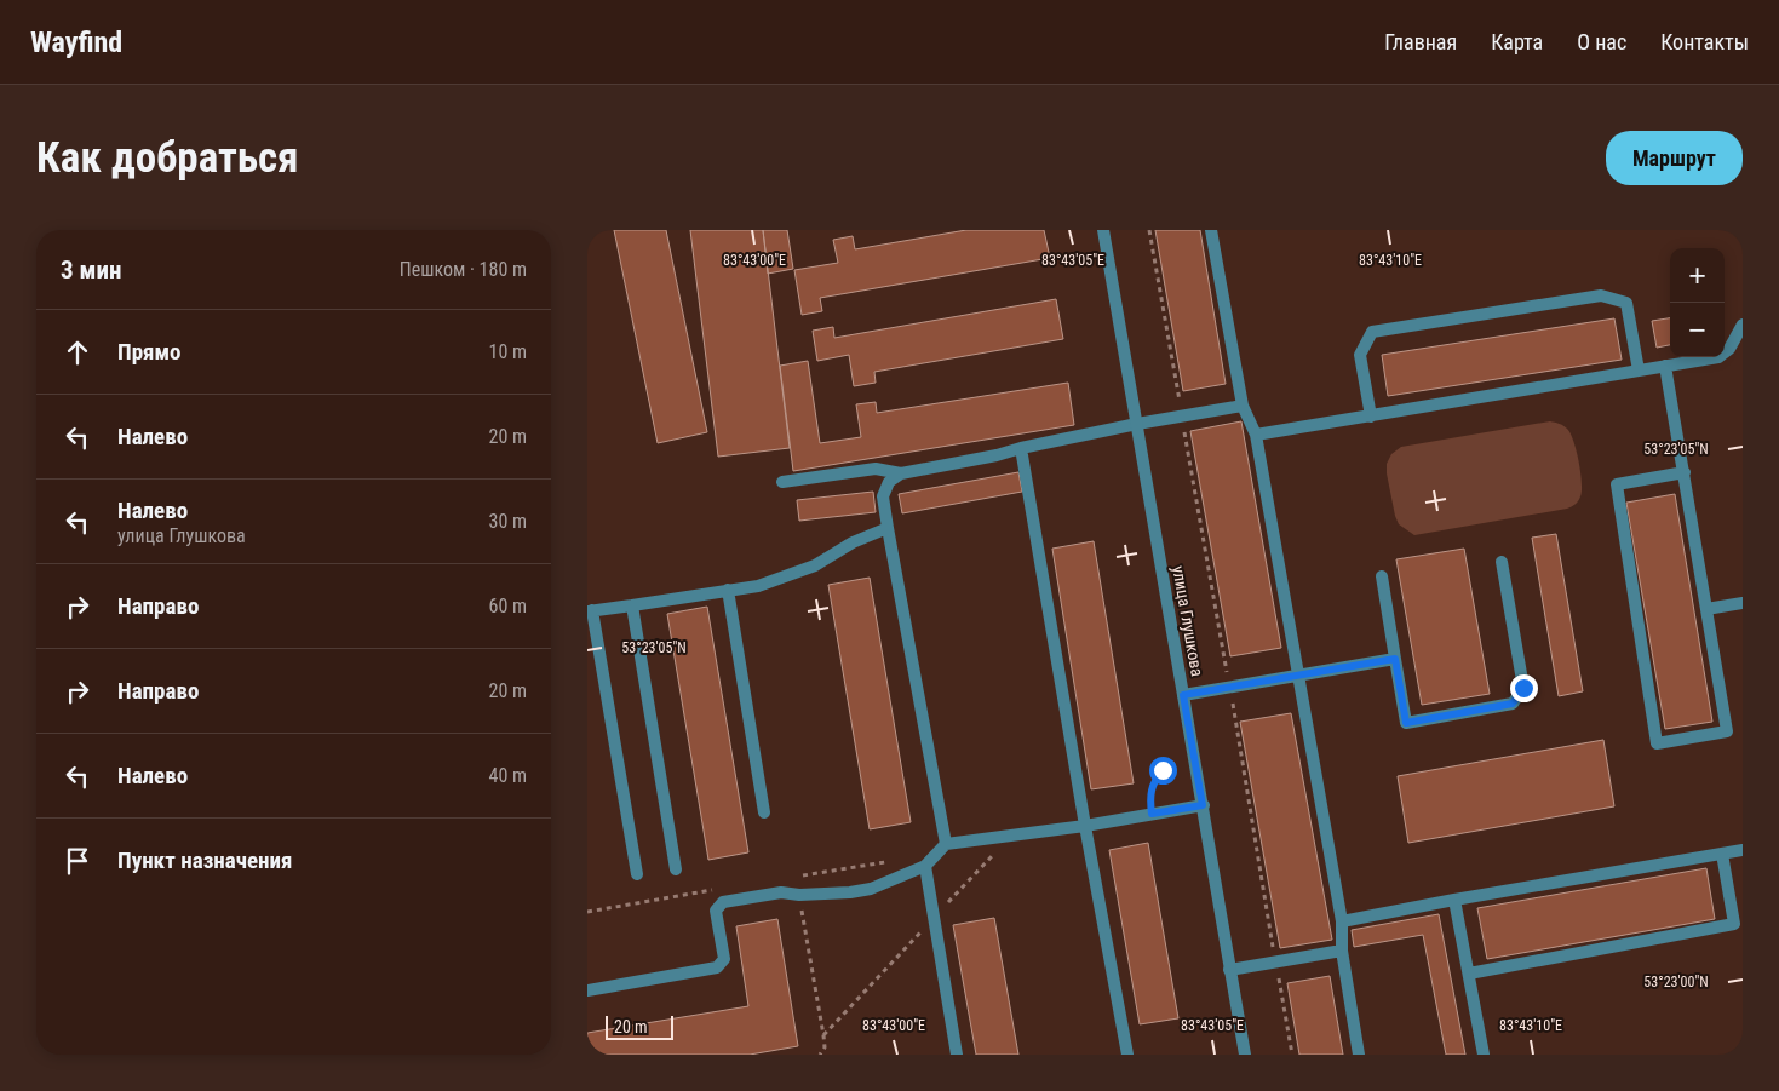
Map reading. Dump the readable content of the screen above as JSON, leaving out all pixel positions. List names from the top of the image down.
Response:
{
  "streets": {
    "street": ["улица Глушкова"]
  },
  "scale_bar": "20 m",
  "page": {
    "header": "Wayfind",
    "nav": [
      "Главная",
      "Карта",
      "О нас",
      "Контакты"
    ],
    "buttons": "Маршрут",
    "title": "Как добраться",
    "heading": ["3 мин", "Пешком · 180 m"],
    "map_buttons": ["+", "−"],
    "list": [
      ["Прямо", "10 m"],
      ["Налево", "20 m"],
      ["Налево", "улица Глушкова", "30 m"],
      ["Направо", "60 m"],
      ["Направо", "20 m"],
      ["Налево", "40 m"],
      "Пункт назначения"
    ],
    "scale": "20 m"
  },
  "coordinates": [
    "83°43'00\"E",
    "83°43'10\"E",
    "83°43'05\"E",
    "53°23'05\"N",
    "53°23'00\"N"
  ]
}
